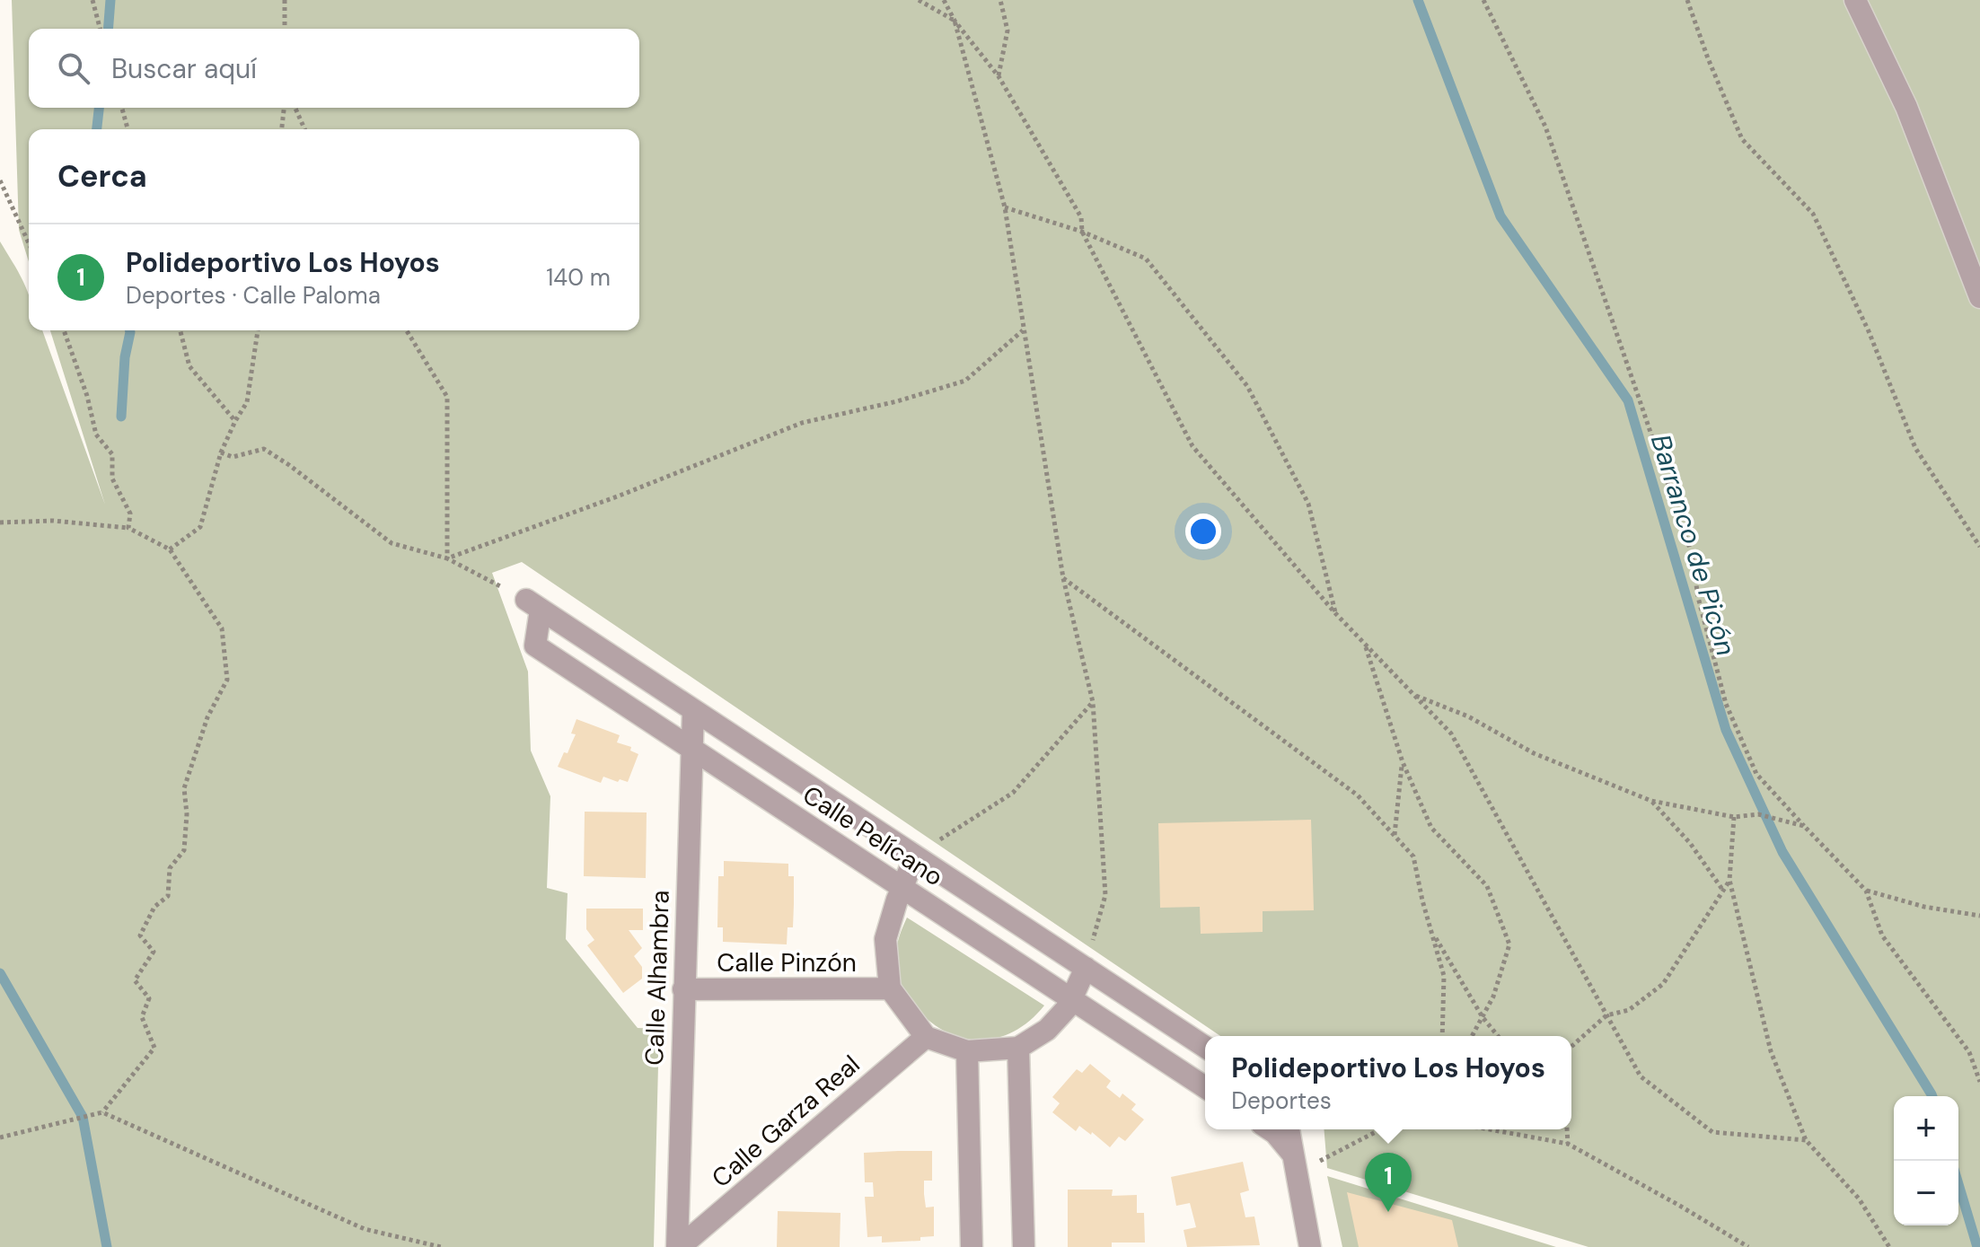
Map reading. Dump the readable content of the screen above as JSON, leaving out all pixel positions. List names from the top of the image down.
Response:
{
  "streets": {
    "street": [
      "Calle Pelícano",
      "Calle Pinzón",
      "Calle Alhambra",
      "Calle Garza Real"
    ]
  },
  "crossings": [
    ["Calle Pelícano", "Calle Alhambra"],
    ["Calle Pinzón", "Calle Alhambra"],
    ["Calle Alhambra", "Calle Garza Real"]
  ],
  "water": ["Barranco de Picón"],
  "page": {
    "search": "Buscar aquí",
    "heading": "Cerca",
    "list": [
      {
        "mark": "1",
        "name": "Polideportivo Los Hoyos",
        "note": "Deportes · Calle Paloma",
        "value": "140 m"
      }
    ],
    "popup": ["Polideportivo Los Hoyos", "Deportes"],
    "map_buttons": ["+", "−"],
    "pins": "1"
  }
}
